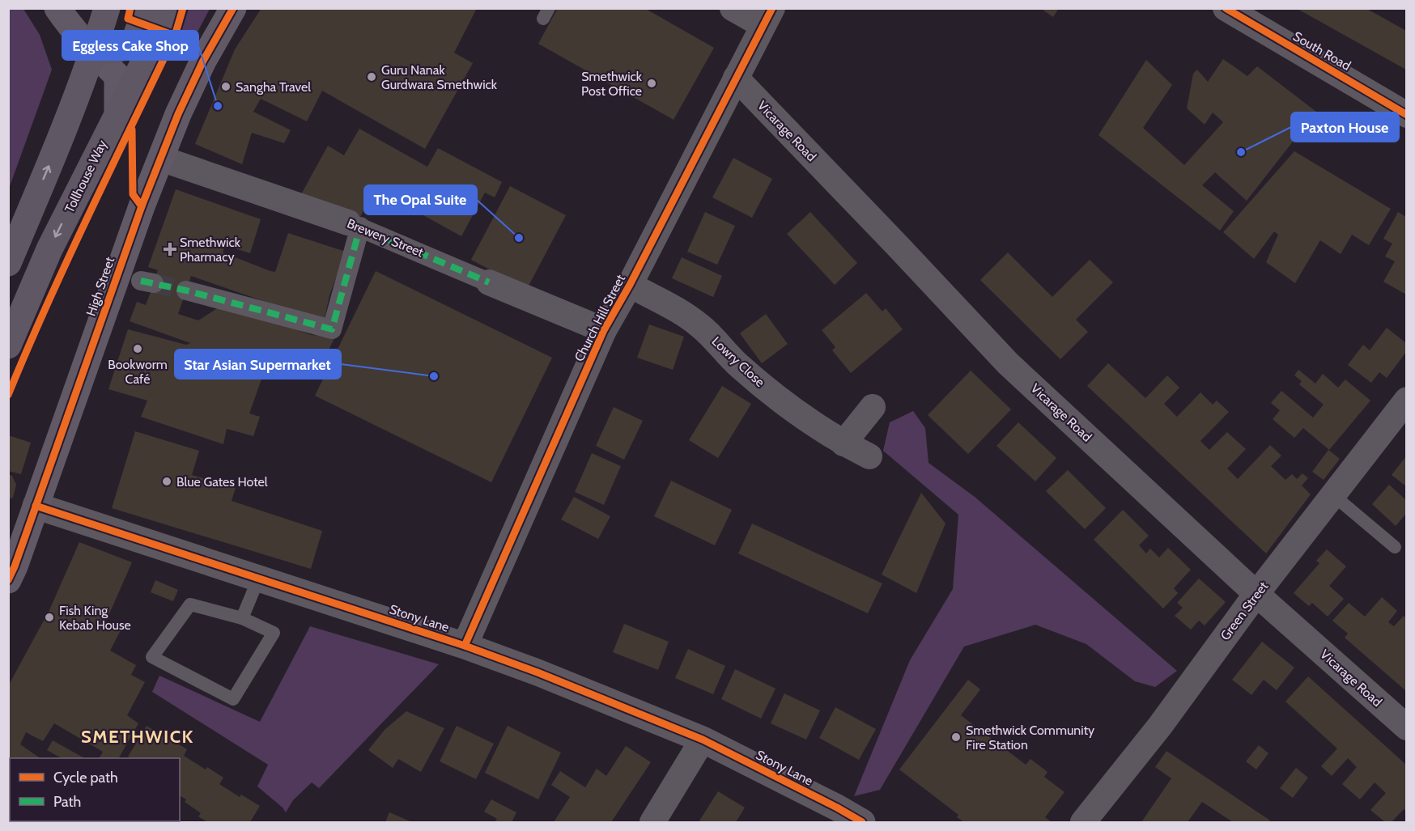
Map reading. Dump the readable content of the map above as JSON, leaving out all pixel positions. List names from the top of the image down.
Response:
{
  "streets": {
    "main road": ["Tollhouse Way", "High Street"],
    "street": [
      "South Road",
      "Vicarage Road",
      "Brewery Street",
      "Church Hill Street",
      "Lowry Close",
      "Green Street",
      "Stony Lane"
    ]
  },
  "crossings": [
    ["Vicarage Road", "Church Hill Street"],
    ["Vicarage Road", "Green Street"],
    ["Brewery Street", "High Street"],
    ["Brewery Street", "Church Hill Street"],
    ["High Street", "Stony Lane"],
    ["Church Hill Street", "Lowry Close"],
    ["Church Hill Street", "Stony Lane"]
  ],
  "districts": ["SMETHWICK"],
  "places": {
    "other": [
      "Guru Nanak Gurdwara Smethwick",
      "Smethwick Post Office",
      "Sangha Travel",
      "Eggless Cake Shop",
      "Paxton House",
      "The Opal Suite",
      "Bookworm Café",
      "Star Asian Supermarket",
      "Blue Gates Hotel",
      "Fish King Kebab House",
      "Smethwick Community Fire Station"
    ],
    "health": ["Smethwick Pharmacy"]
  },
  "legend": ["Cycle path", "Path"]
}
